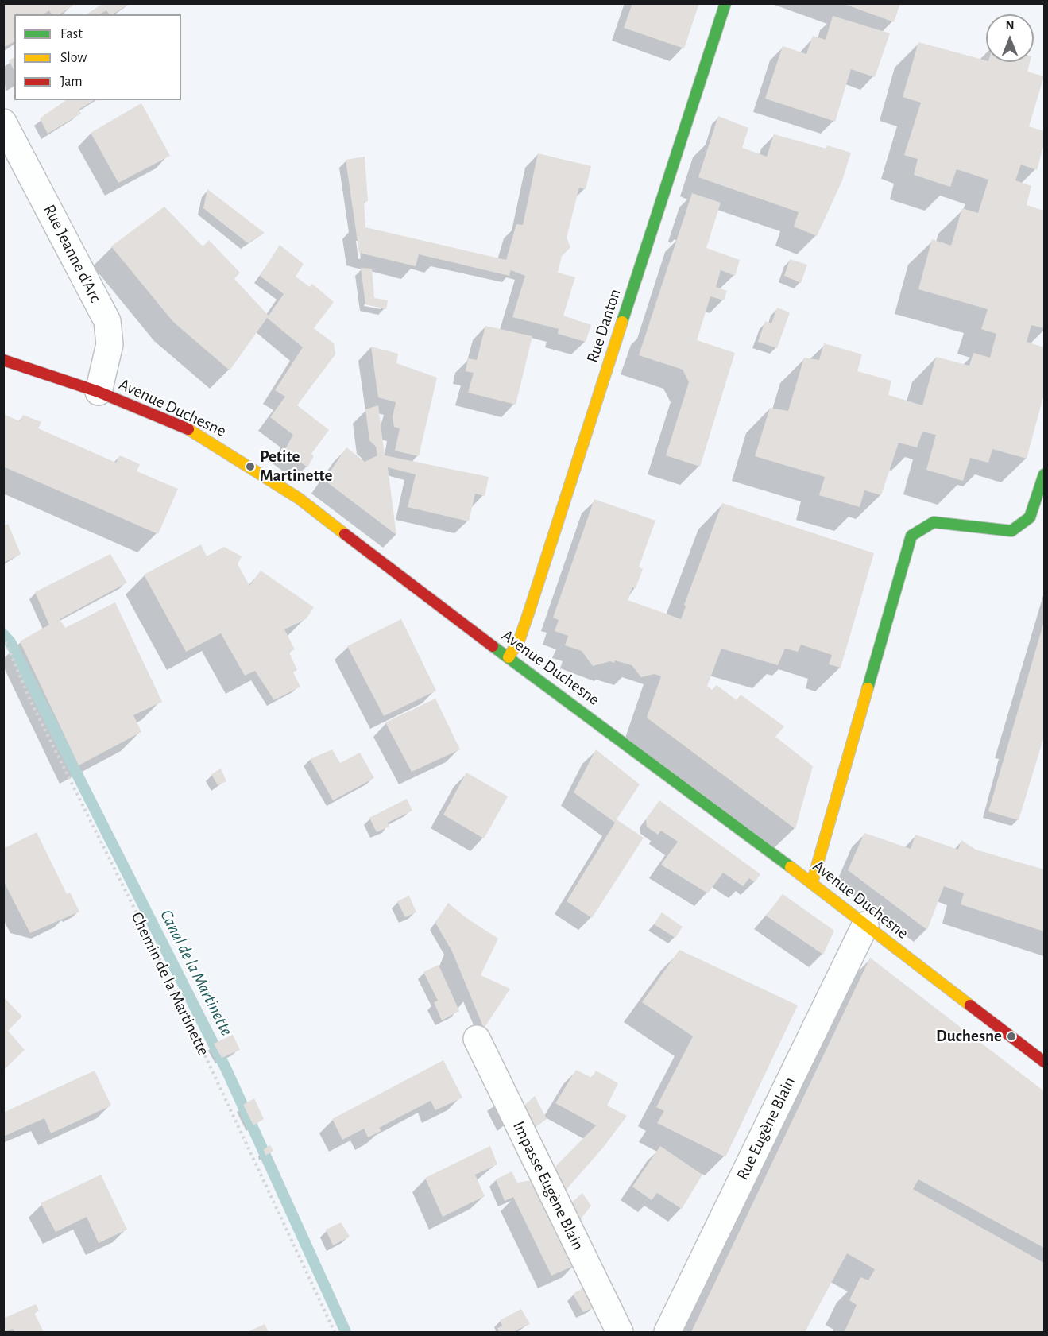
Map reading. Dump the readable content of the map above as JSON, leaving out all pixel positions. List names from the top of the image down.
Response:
{
  "streets": {
    "main road": ["Rue Danton", "Avenue Duchesne"],
    "street": ["Rue Jeanne d'Arc", "Rue Eugène Blain", "Impasse Eugène Blain"],
    "path": ["Chemin de la Martinette"]
  },
  "crossings": [
    ["Rue Jeanne d'Arc", "Avenue Duchesne"],
    ["Rue Danton", "Avenue Duchesne"],
    ["Avenue Duchesne", "Rue Eugène Blain"]
  ],
  "water": ["Canal de la Martinette"],
  "places": ["Petite Martinette", "Duchesne"],
  "legend": ["Fast", "Slow", "Jam"],
  "north": "top"
}
